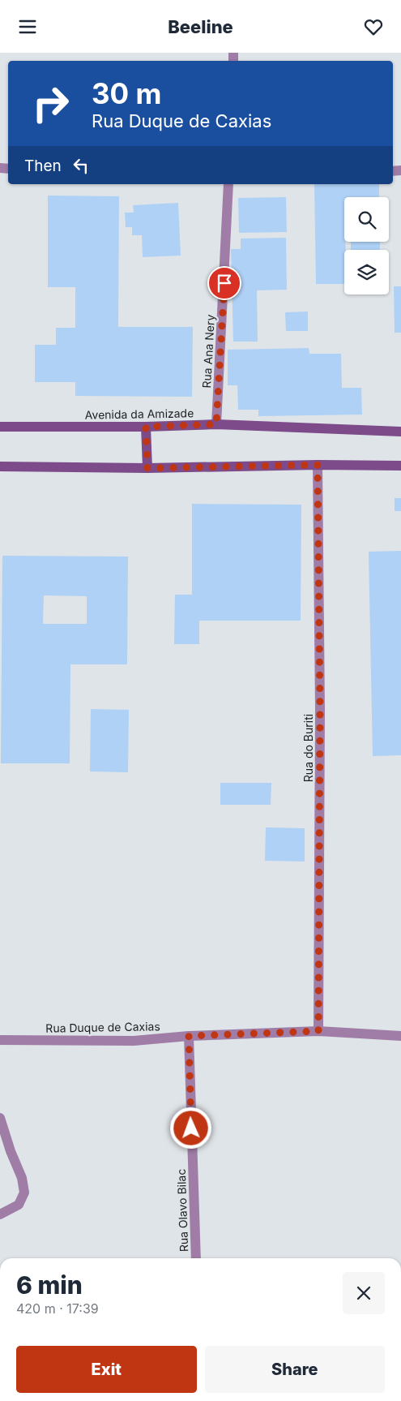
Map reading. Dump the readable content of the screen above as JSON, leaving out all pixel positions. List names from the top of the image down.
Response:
{
  "streets": {
    "main road": ["Avenida da Amizade"],
    "street": [
      "Rua Ana Nery",
      "Rua do Buriti",
      "Rua Duque de Caxias",
      "Rua Olavo Bilac"
    ]
  },
  "crossings": [
    ["Rua Ana Nery", "Avenida da Amizade"],
    ["Rua do Buriti", "Rua Duque de Caxias"],
    ["Rua Duque de Caxias", "Rua Olavo Bilac"]
  ],
  "page": {
    "header": "Beeline",
    "turn": ["30 m", "Rua Duque de Caxias"],
    "then": "Then",
    "heading": ["6 min", "420 m · 17:39"],
    "buttons": ["Exit", "Share"]
  }
}
